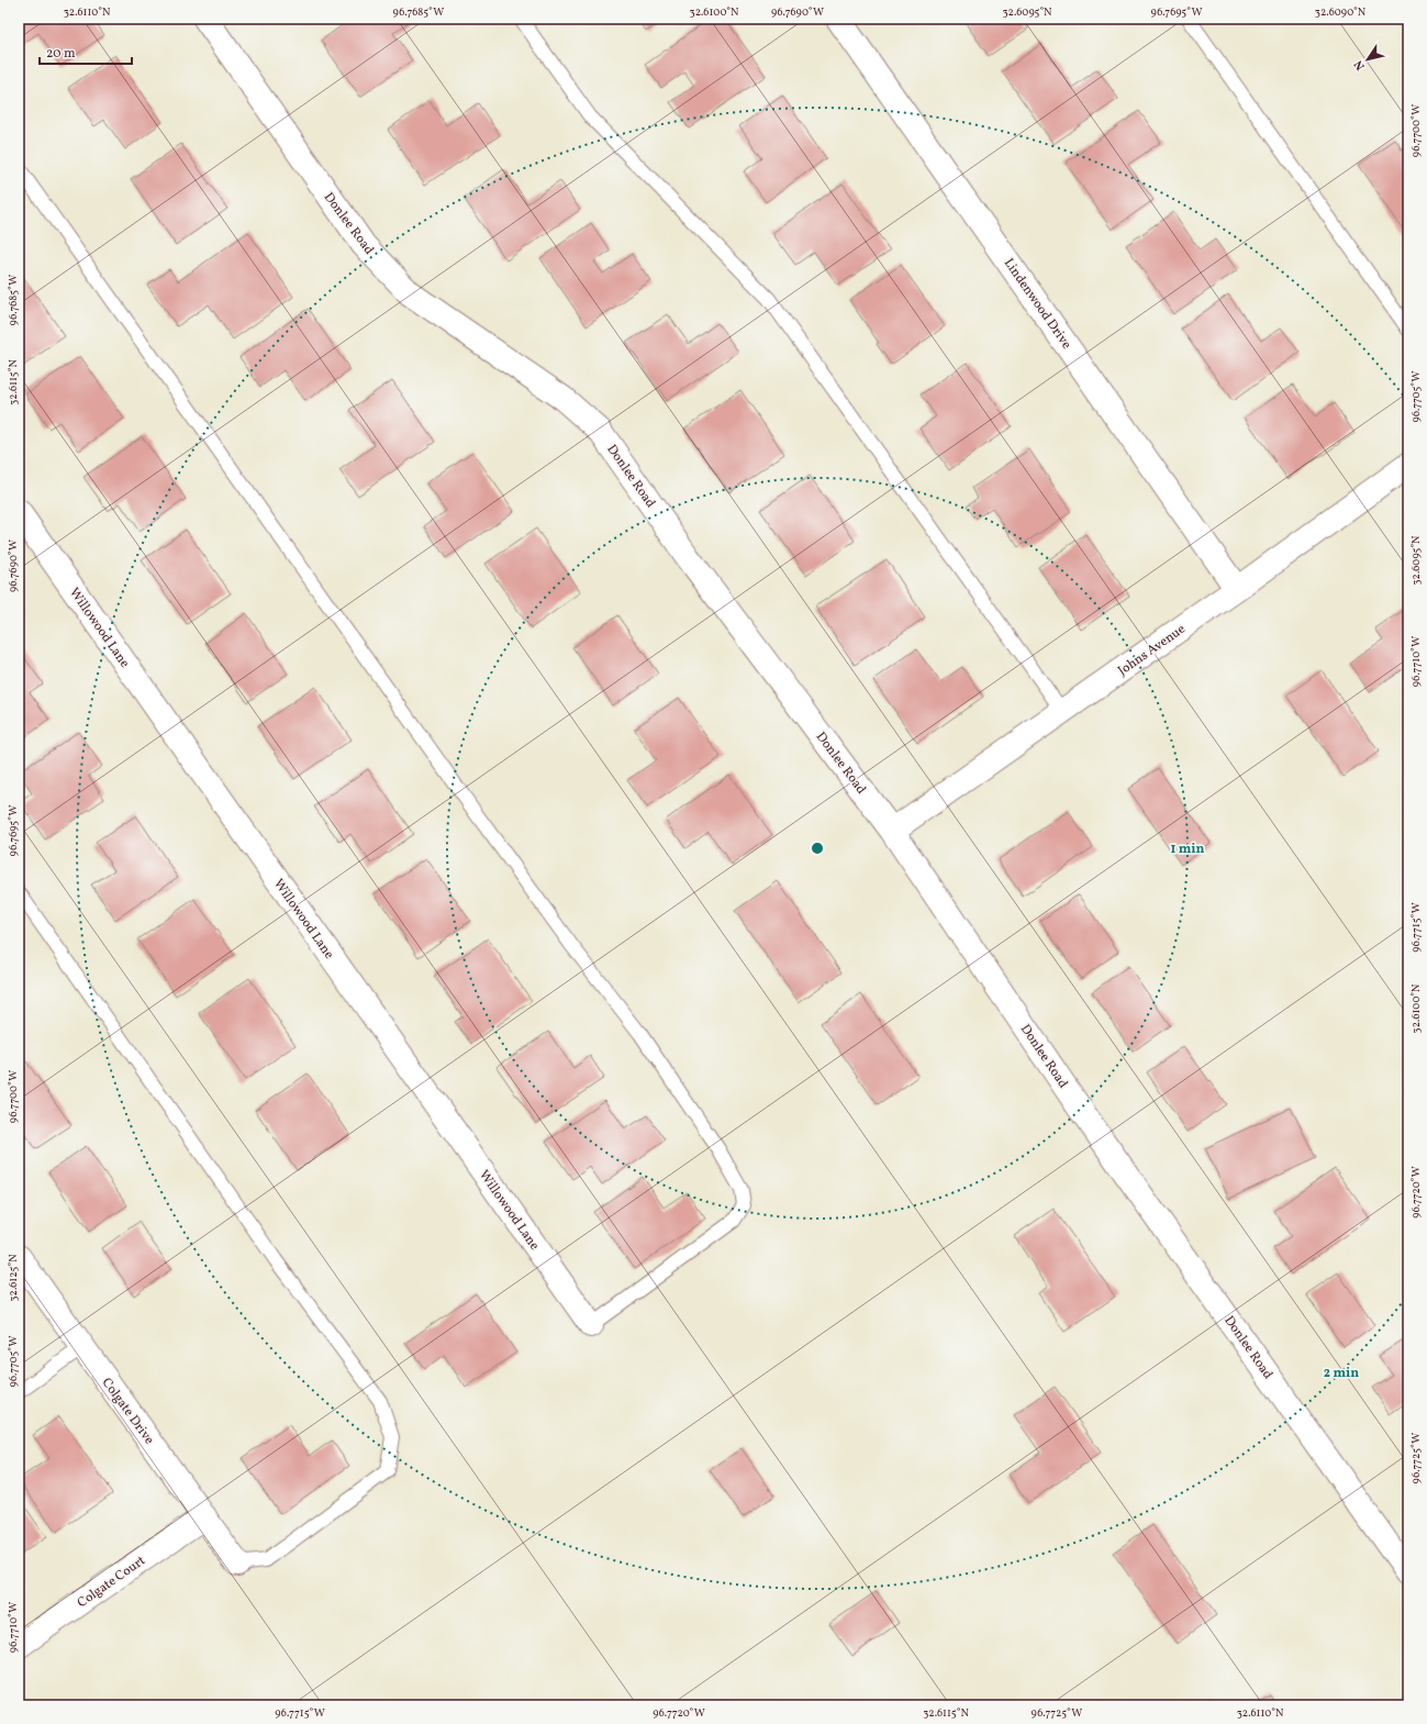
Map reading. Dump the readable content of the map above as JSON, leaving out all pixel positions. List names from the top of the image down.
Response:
{
  "streets": {
    "street": [
      "Donlee Road",
      "Lindenwood Drive",
      "Willowood Lane",
      "Johns Avenue",
      "Colgate Drive",
      "Colgate Court"
    ]
  },
  "crossings": [
    ["Donlee Road", "Johns Avenue"],
    ["Lindenwood Drive", "Johns Avenue"],
    ["Colgate Drive", "Colgate Court"]
  ],
  "scale_bar": "20 m",
  "north": "bottom left",
  "coordinates": [
    "32.6110°N",
    "96.7685°W",
    "32.6100°N",
    "96.7690°W",
    "32.6095°N",
    "96.7695°W",
    "32.6090°N",
    "96.7700°W",
    "32.6115°N",
    "96.7705°W",
    "96.7710°W",
    "96.7715°W",
    "96.7720°W",
    "32.6125°N",
    "96.7725°W"
  ],
  "rings": ["1 min", "2 min"]
}
